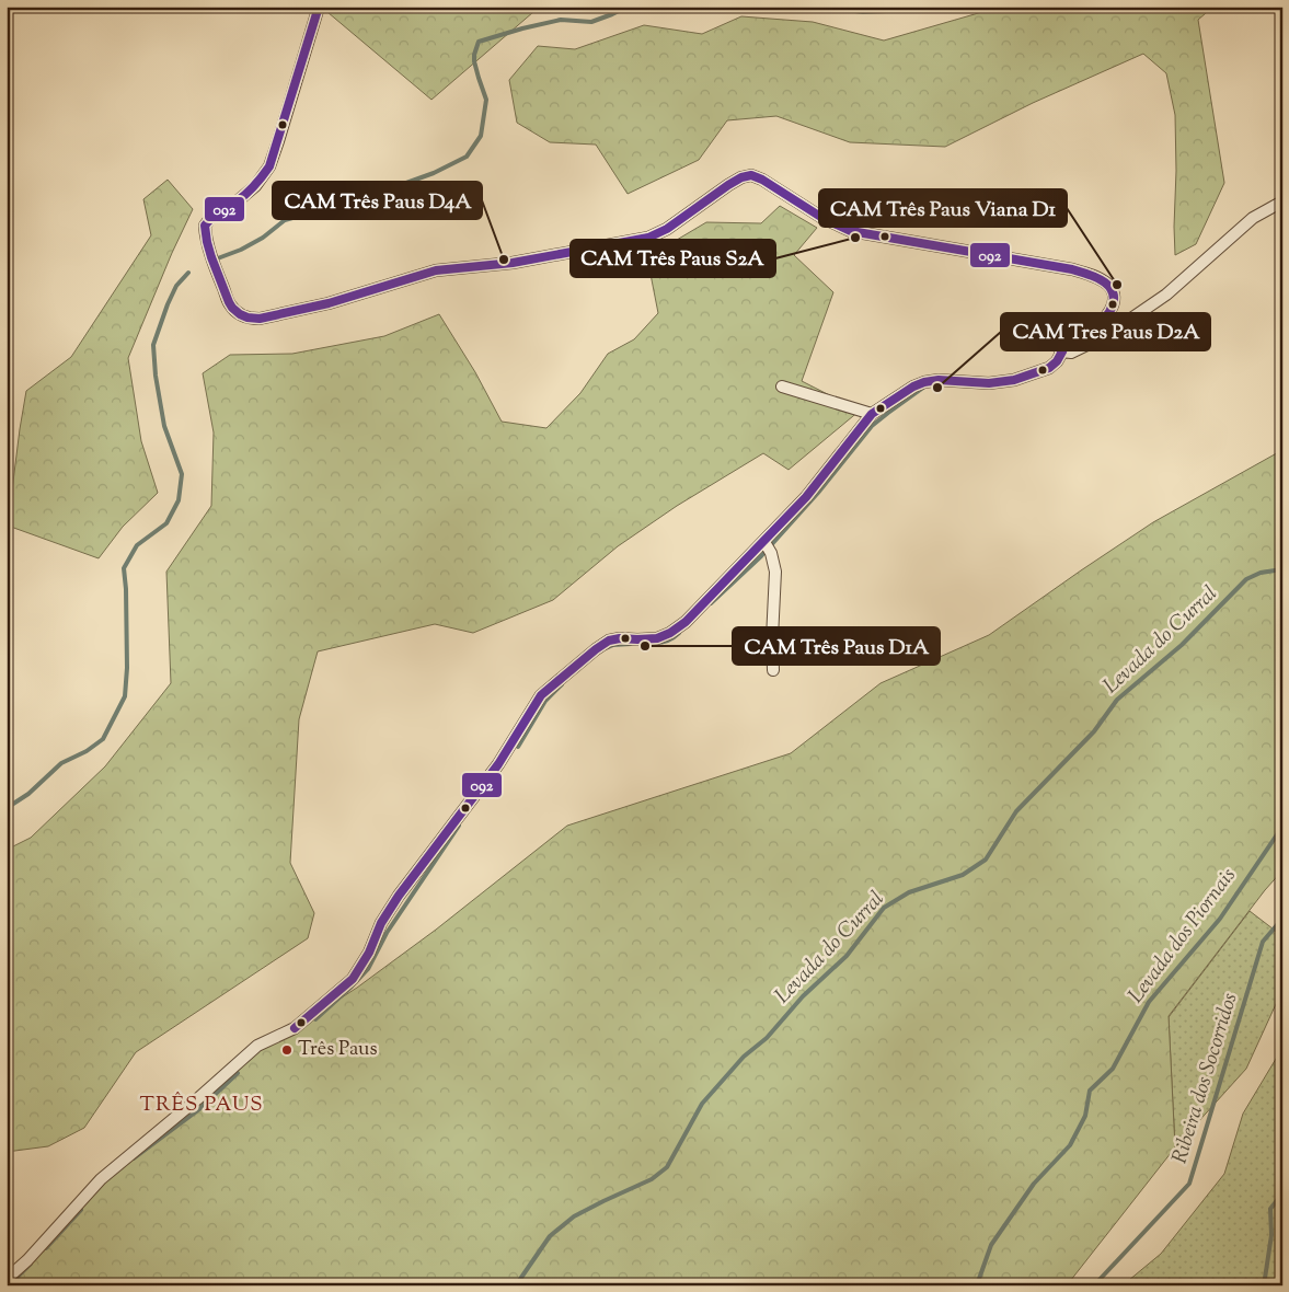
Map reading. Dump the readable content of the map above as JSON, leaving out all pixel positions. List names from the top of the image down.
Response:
{
  "districts": ["TRÊS PAUS"],
  "water": ["Levada do Curral", "Levada dos Piornais", "Ribeira dos Socorridos"],
  "places": [
    "CAM Três Paus S2A",
    "CAM Três Paus D4A",
    "CAM Três Paus Viana D1",
    "CAM Tres Paus D2A",
    "CAM Três Paus D1A",
    "Três Paus"
  ],
  "lines": ["transit line 092"]
}
